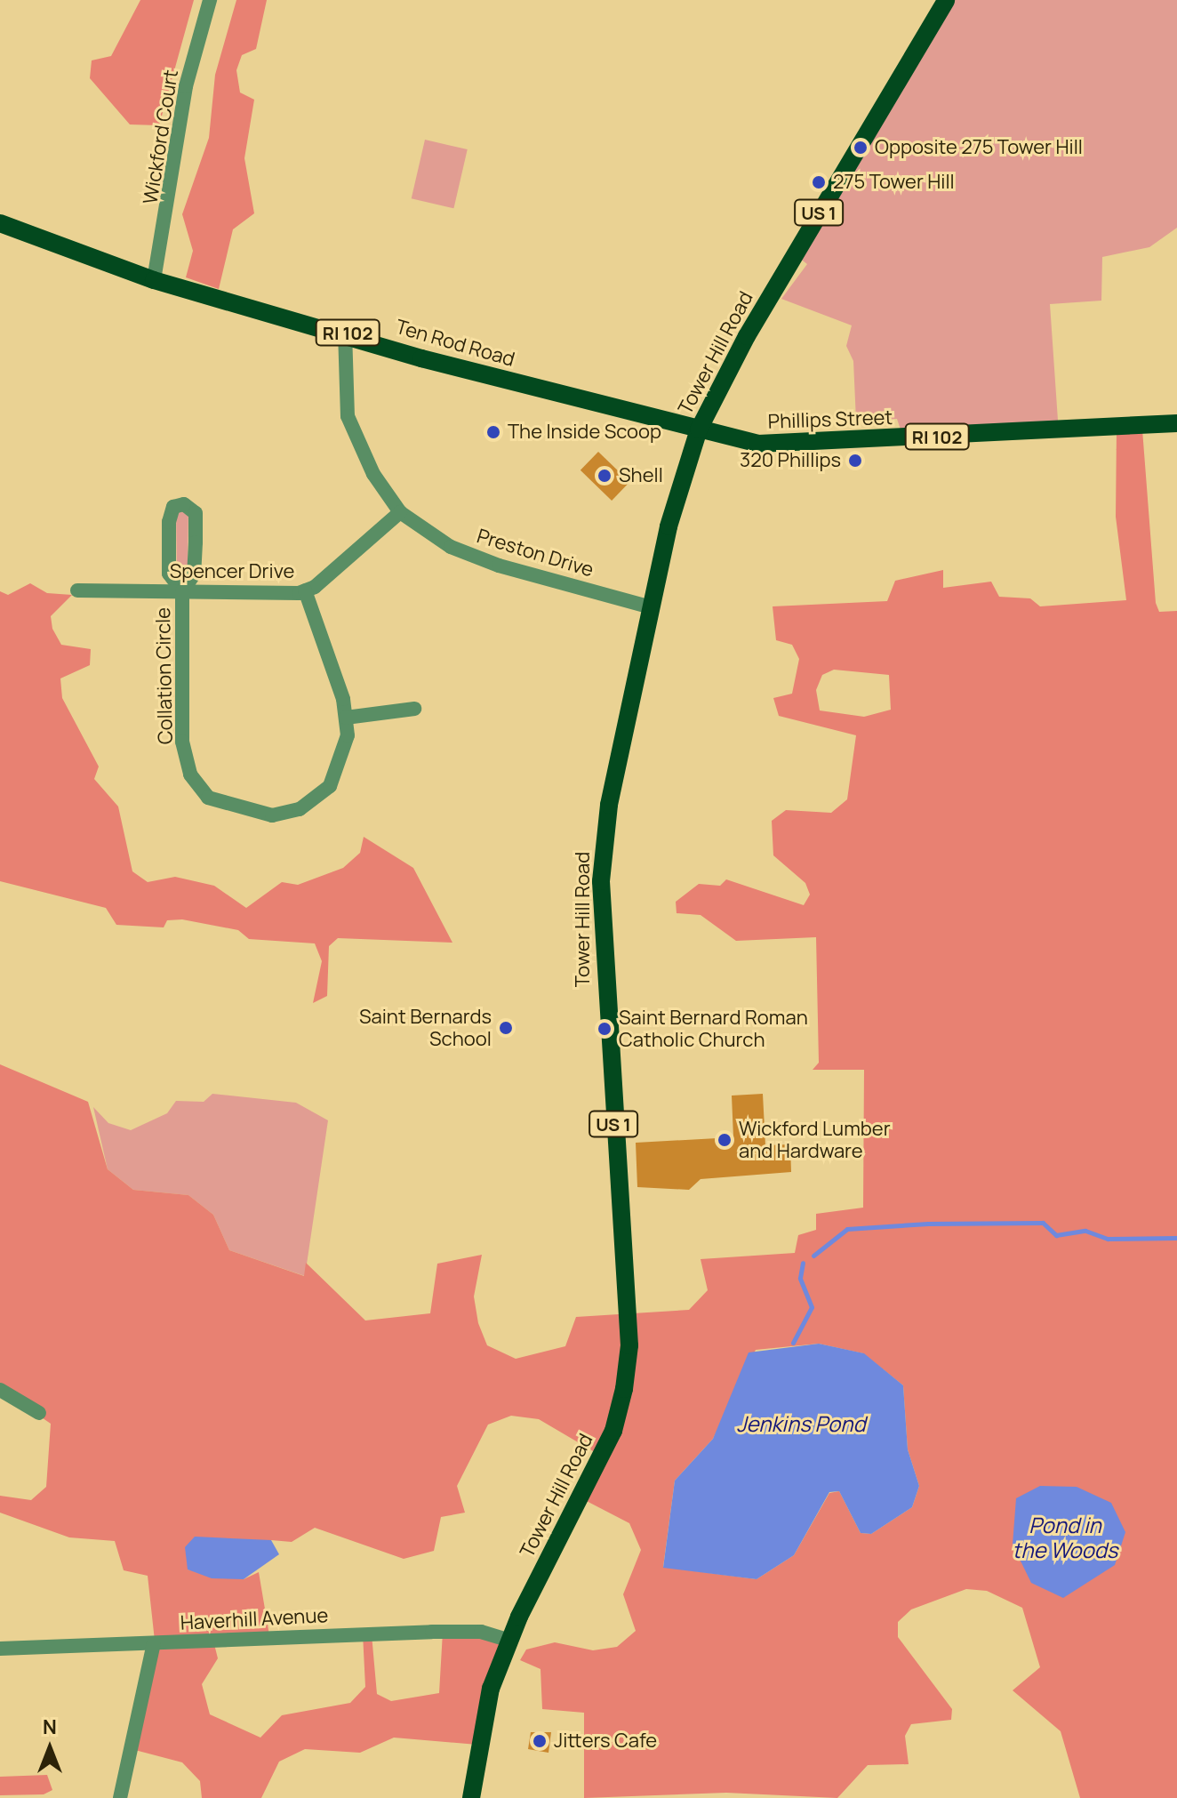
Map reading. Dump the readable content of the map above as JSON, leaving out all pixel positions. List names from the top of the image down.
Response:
{
  "streets": {
    "main road": [
      "US 1",
      "RI 102",
      "Ten Rod Road",
      "Tower Hill Road",
      "Phillips Street"
    ],
    "street": [
      "Wickford Court",
      "Preston Drive",
      "Spencer Drive",
      "Collation Circle",
      "Haverhill Avenue"
    ]
  },
  "crossings": [
    ["Wickford Court", "Ten Rod Road"],
    ["Ten Rod Road", "Tower Hill Road"],
    ["Ten Rod Road", "Phillips Street"],
    ["Ten Rod Road", "Preston Drive"],
    ["Tower Hill Road", "Phillips Street"],
    ["Tower Hill Road", "Preston Drive"],
    ["Tower Hill Road", "Haverhill Avenue"],
    ["Preston Drive", "Spencer Drive"],
    ["Spencer Drive", "Collation Circle"]
  ],
  "water": ["Jenkins Pond", "Pond in the Woods"],
  "places": [
    "Opposite 275 Tower Hill",
    "275 Tower Hill",
    "The Inside Scoop",
    "320 Phillips",
    "Shell",
    "Saint Bernards School",
    "Saint Bernard Roman Catholic Church",
    "Wickford Lumber and Hardware",
    "Jitters Cafe"
  ],
  "north": "top"
}
